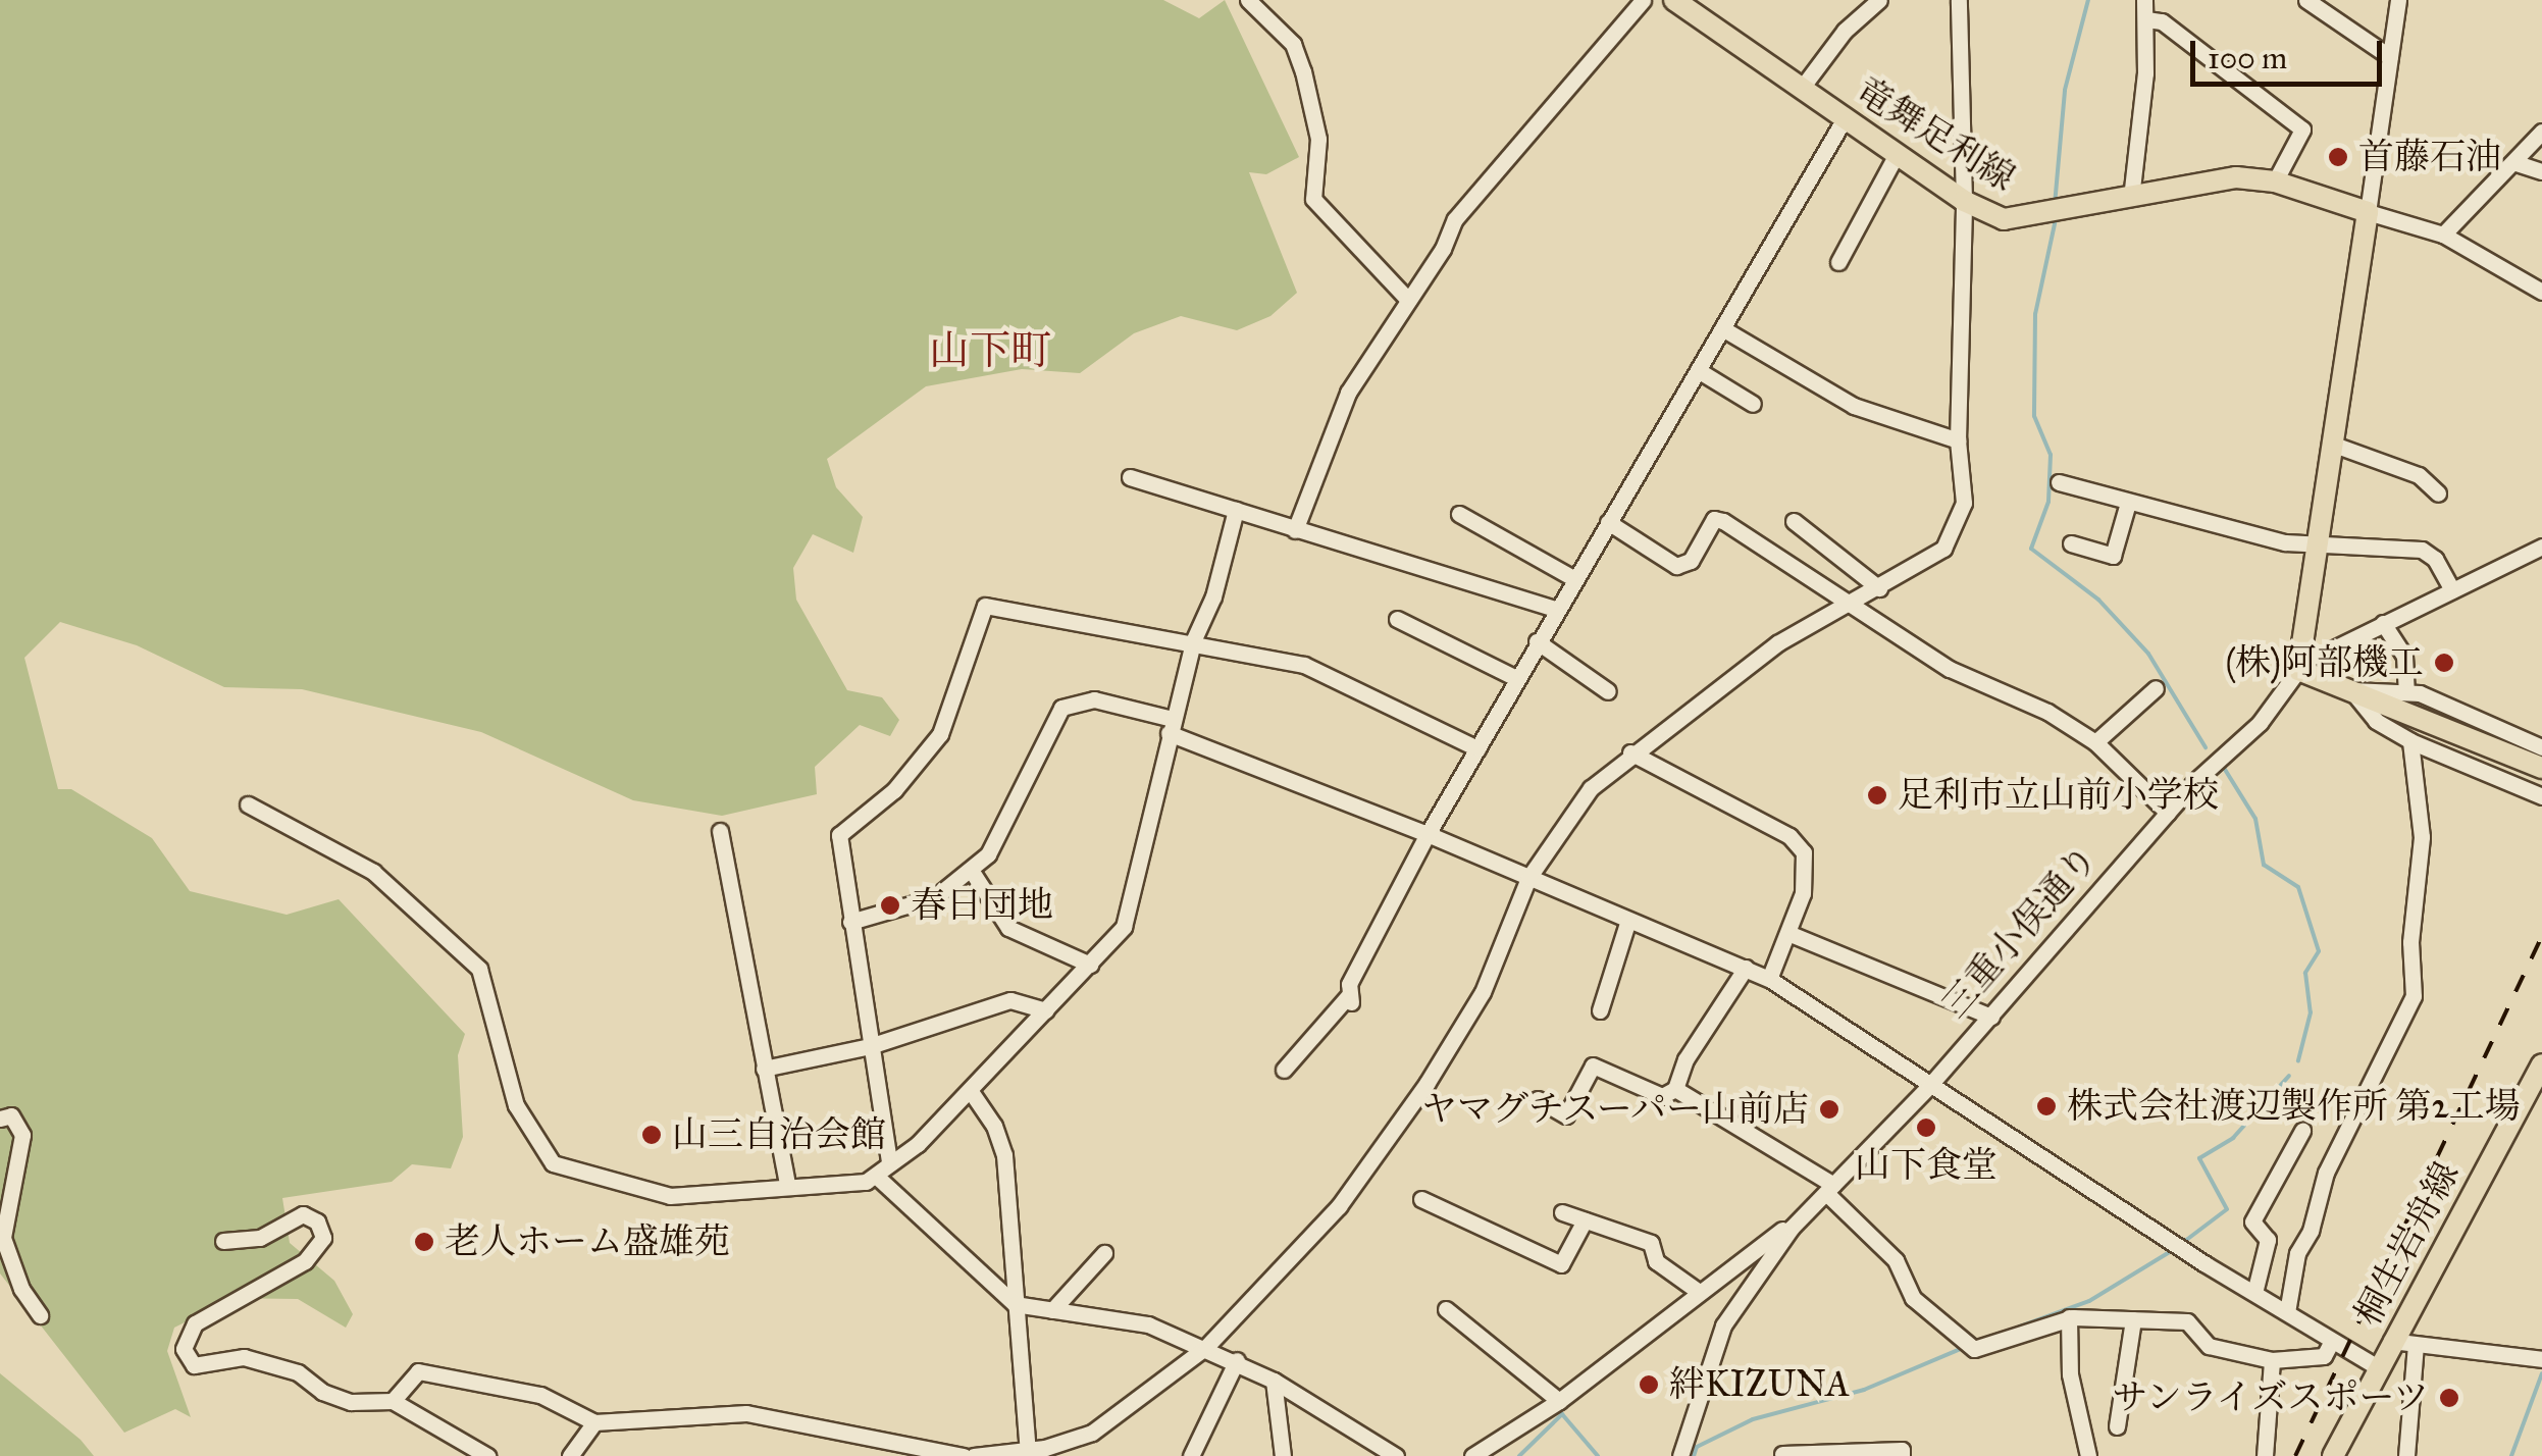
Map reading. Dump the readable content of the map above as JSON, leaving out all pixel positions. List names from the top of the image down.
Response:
{
  "streets": {
    "main road": ["竜舞足利線", "三重小俣通り", "桐生岩舟線"]
  },
  "crossings": [
    ["竜舞足利線", "三重小俣通り"]
  ],
  "districts": ["山下町"],
  "places": [
    "首藤石油",
    "(株)阿部機工",
    "足利市立山前小学校",
    "春日団地",
    "株式会社渡辺製作所 第2工場",
    "ヤマグチスーパー山前店",
    "山下食堂",
    "山三自治会館",
    "老人ホーム盛雄苑",
    "絆KIZUNA",
    "サンライズスポーツ"
  ],
  "scale_bar": "100 m"
}
